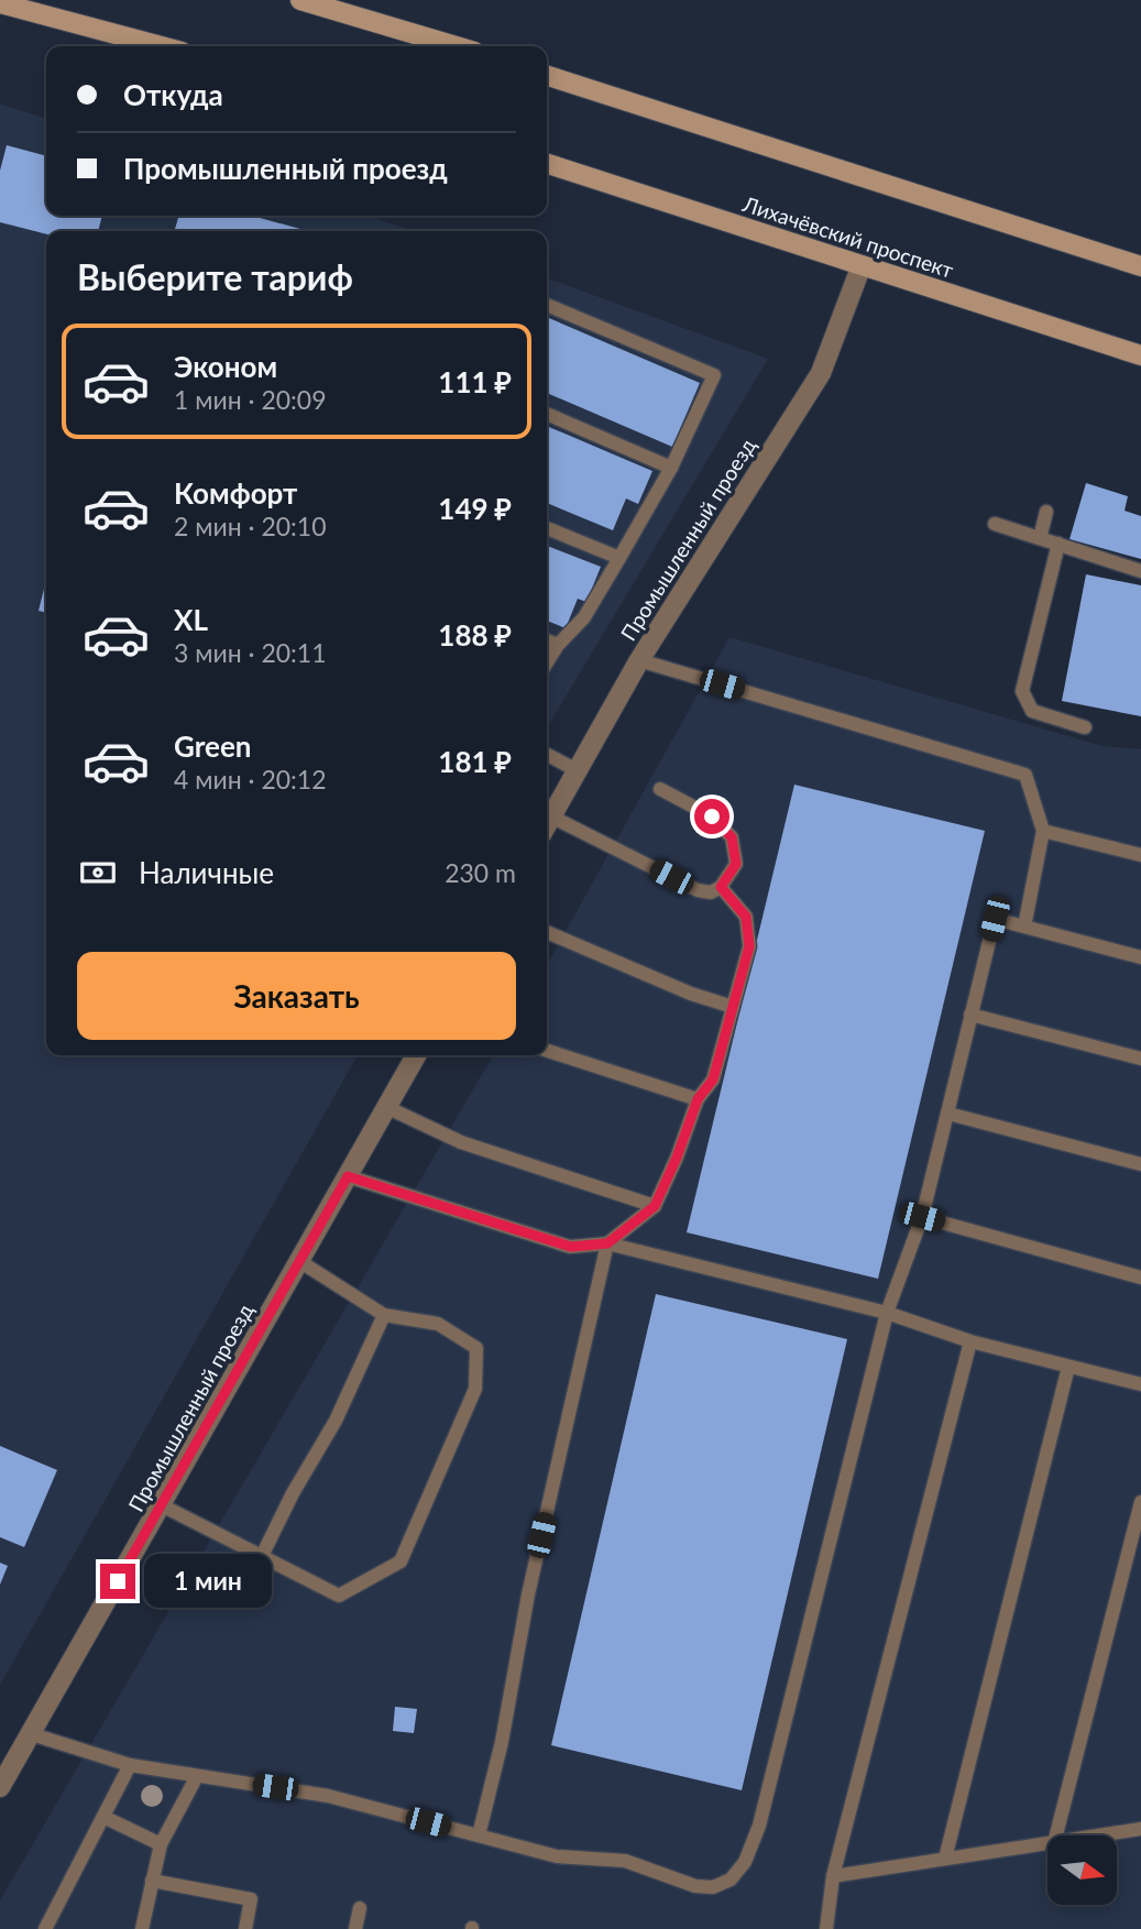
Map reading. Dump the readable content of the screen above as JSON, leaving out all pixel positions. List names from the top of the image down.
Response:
{
  "streets": {
    "main road": ["Лихачёвский проспект"],
    "street": ["Промышленный проезд"]
  },
  "crossings": [
    ["Лихачёвский проспект", "Промышленный проезд"]
  ],
  "north": "right",
  "page": {
    "banner": ["Откуда", "Промышленный проезд"],
    "heading": "Выберите тариф",
    "list": [
      {
        "name": "Эконом",
        "note": "1 мин · 20:09",
        "value": "111 ₽"
      },
      {
        "name": "Комфорт",
        "note": "2 мин · 20:10",
        "value": "149 ₽"
      },
      {
        "name": "XL",
        "note": "3 мин · 20:11",
        "value": "188 ₽"
      },
      {
        "name": "Green",
        "note": "4 мин · 20:12",
        "value": "181 ₽"
      }
    ],
    "pay": ["Наличные", "230 m"],
    "buttons": "Заказать",
    "bubble": "1 мин"
  }
}
